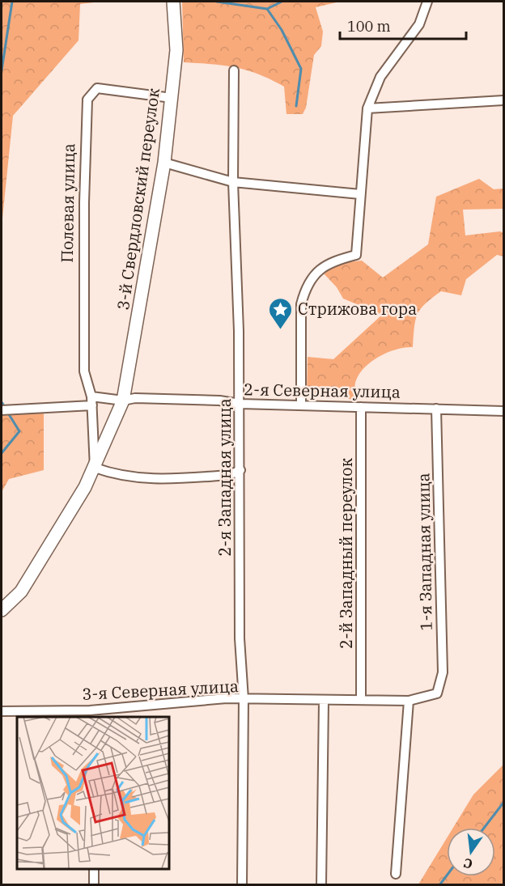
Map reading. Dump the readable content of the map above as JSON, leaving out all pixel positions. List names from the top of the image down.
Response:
{
  "streets": {
    "main road": ["3-й Свердловский переулок"],
    "street": [
      "Полевая улица",
      "2-я Северная улица",
      "2-я Западная улица",
      "1-я Западная улица",
      "2-й Западный переулок",
      "3-я Северная улица"
    ]
  },
  "crossings": [
    ["3-й Свердловский переулок", "Полевая улица"],
    ["3-й Свердловский переулок", "2-я Северная улица"],
    ["Полевая улица", "2-я Северная улица"],
    ["2-я Северная улица", "2-я Западная улица"],
    ["2-я Северная улица", "1-я Западная улица"],
    ["2-я Северная улица", "2-й Западный переулок"],
    ["2-я Западная улица", "3-я Северная улица"],
    ["1-я Западная улица", "3-я Северная улица"],
    ["2-й Западный переулок", "3-я Северная улица"]
  ],
  "places": {
    "place": ["Стрижова гора"]
  },
  "scale_bar": "100 m",
  "north": "bottom"
}
